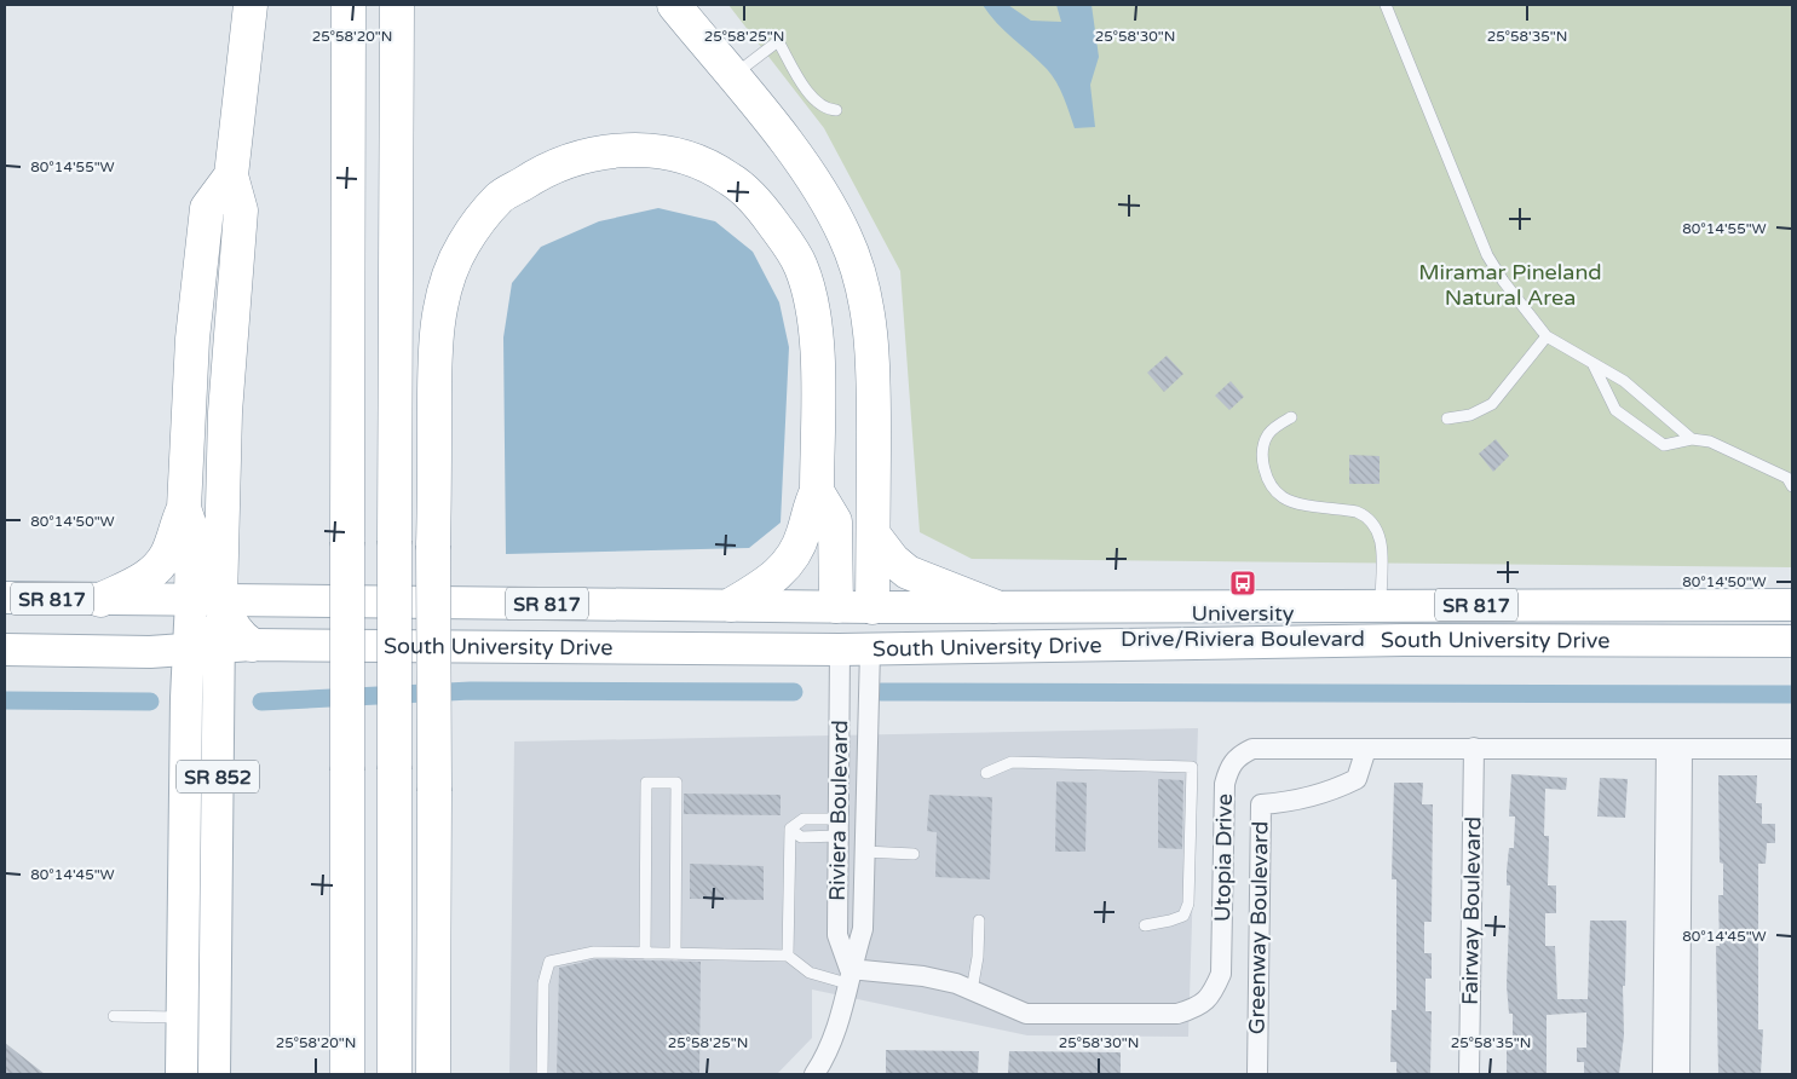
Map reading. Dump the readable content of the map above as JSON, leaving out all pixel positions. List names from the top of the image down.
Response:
{
  "streets": {
    "main road": ["SR 817", "South University Drive", "SR 852"],
    "street": [
      "Riviera Boulevard",
      "Utopia Drive",
      "Fairway Boulevard",
      "Greenway Boulevard"
    ]
  },
  "crossings": [
    ["SR 817", "South University Drive"],
    ["SR 817", "SR 852"],
    ["South University Drive", "SR 852"],
    ["South University Drive", "Riviera Boulevard"],
    ["Riviera Boulevard", "Utopia Drive"],
    ["Utopia Drive", "Fairway Boulevard"],
    ["Utopia Drive", "Greenway Boulevard"]
  ],
  "parks": ["Miramar Pineland Natural Area"],
  "places": {
    "bus stop": ["University Drive/Riviera Boulevard"]
  },
  "coordinates": [
    "25°58'20\"N",
    "25°58'25\"N",
    "25°58'30\"N",
    "25°58'35\"N",
    "80°14'55\"W",
    "80°14'50\"W",
    "80°14'45\"W"
  ]
}
